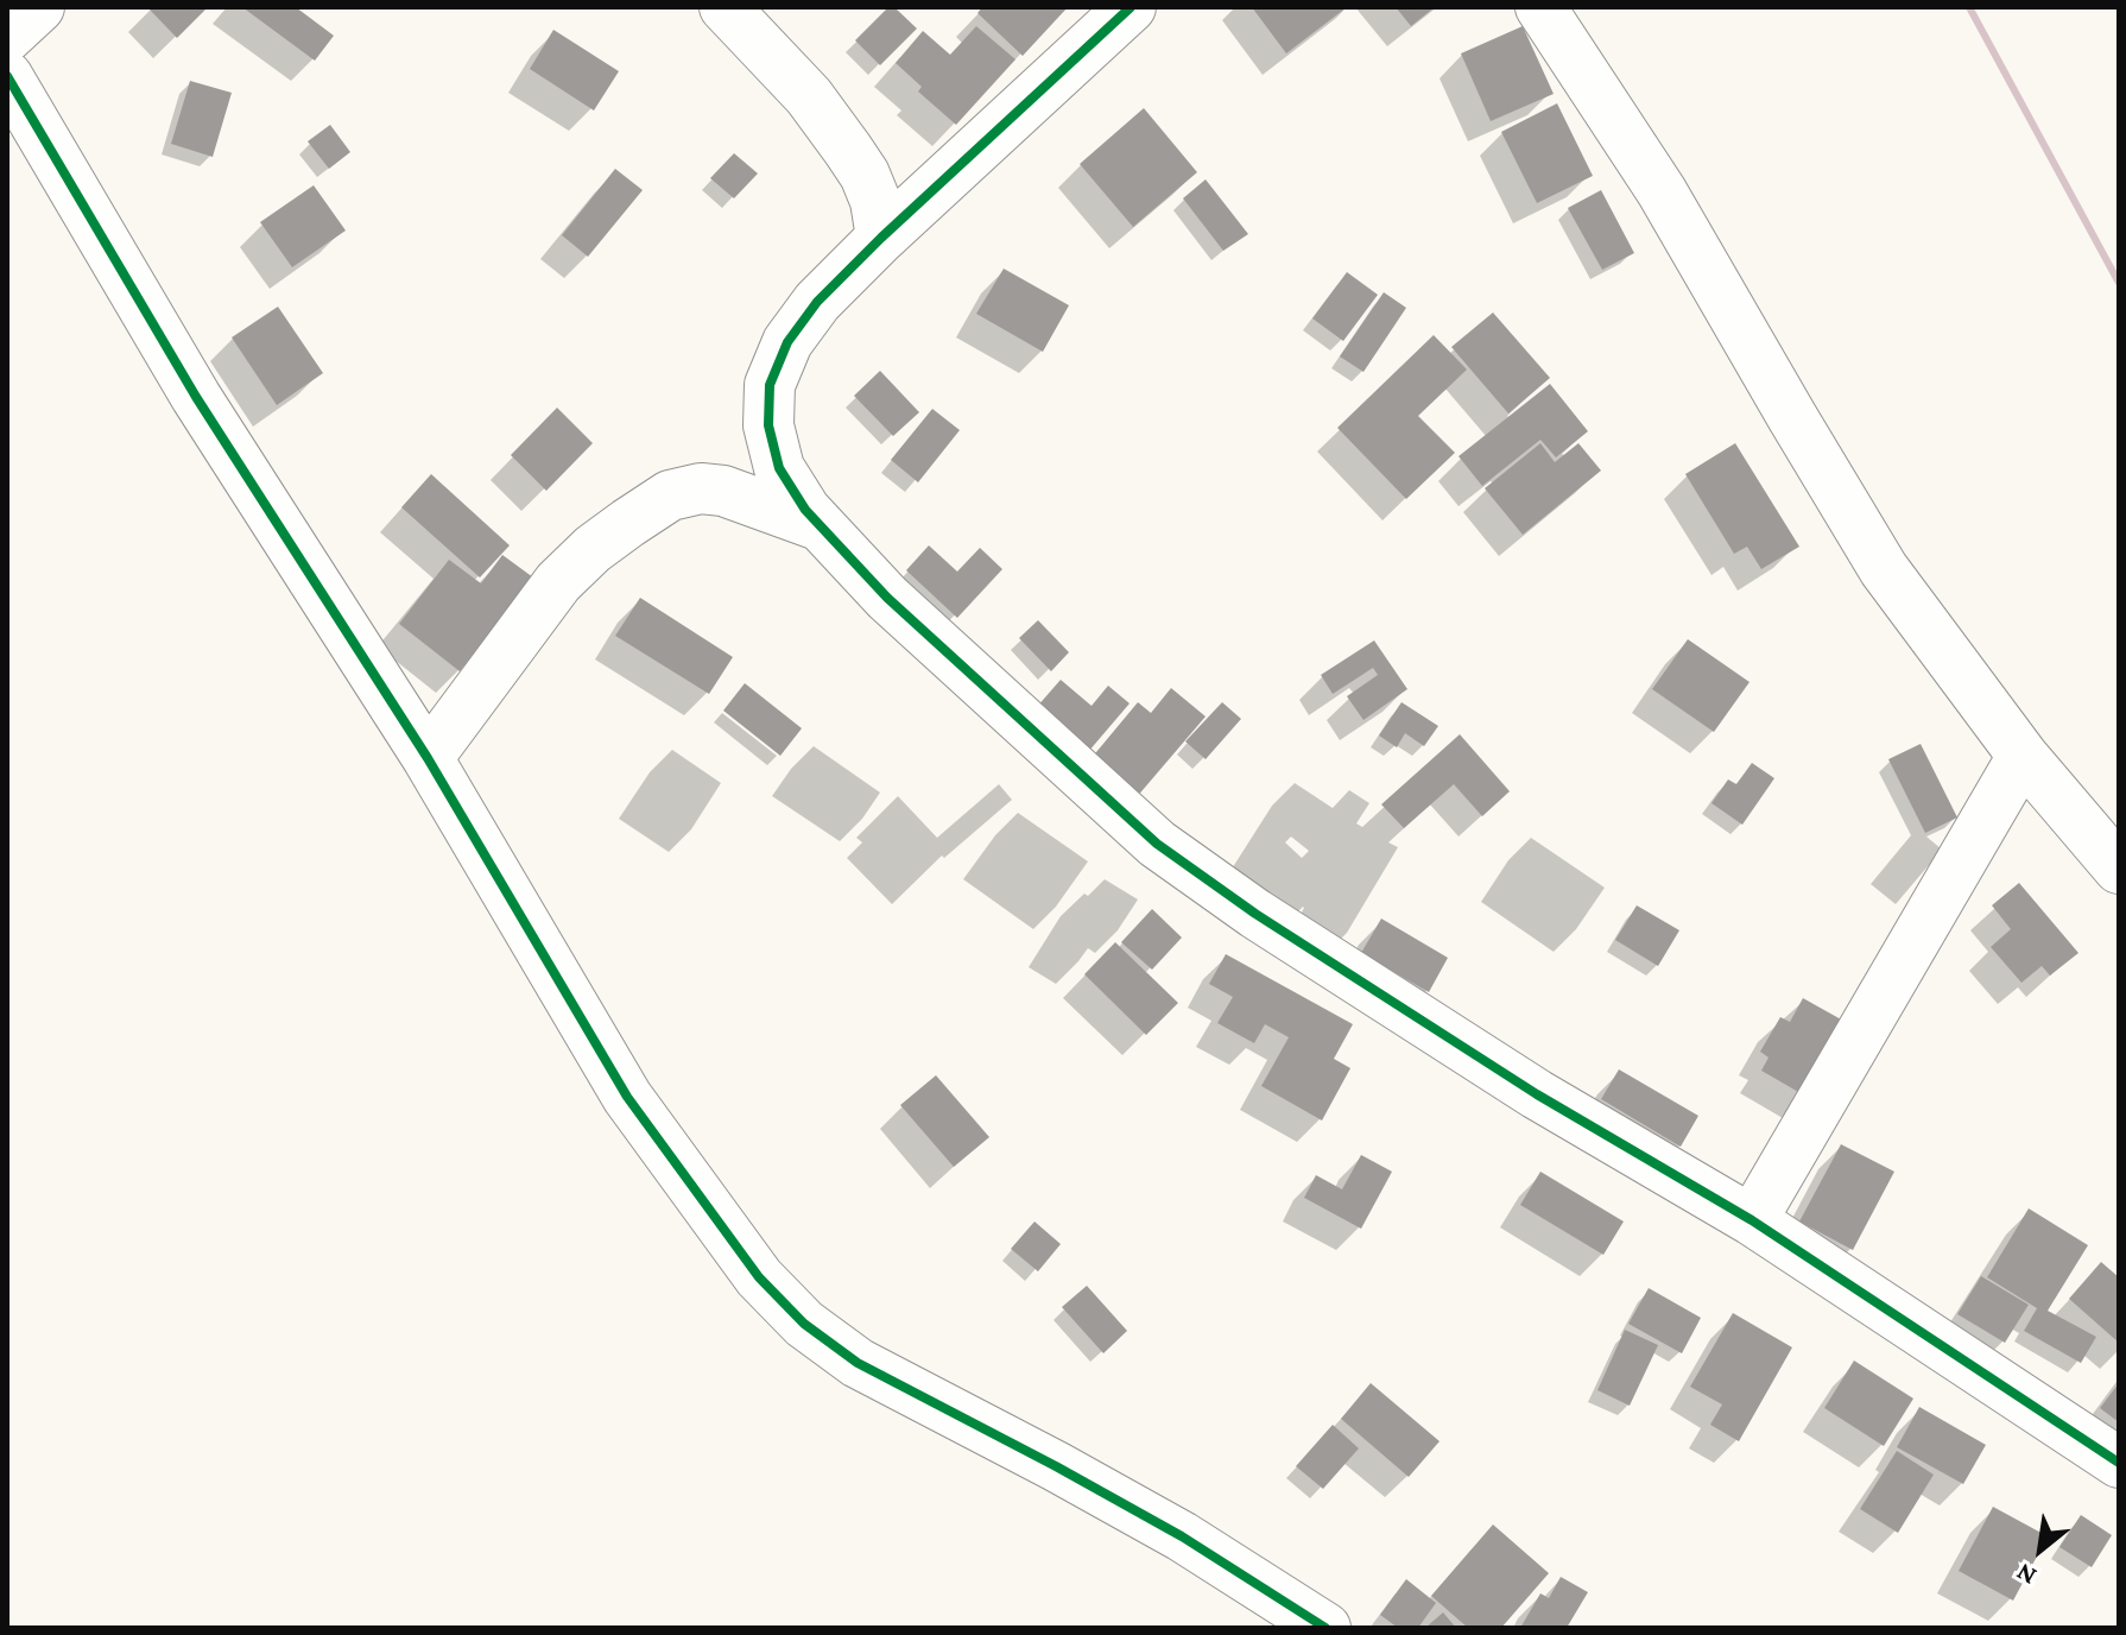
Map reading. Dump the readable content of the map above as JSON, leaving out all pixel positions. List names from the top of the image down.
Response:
{
  "north": "bottom left"
}
